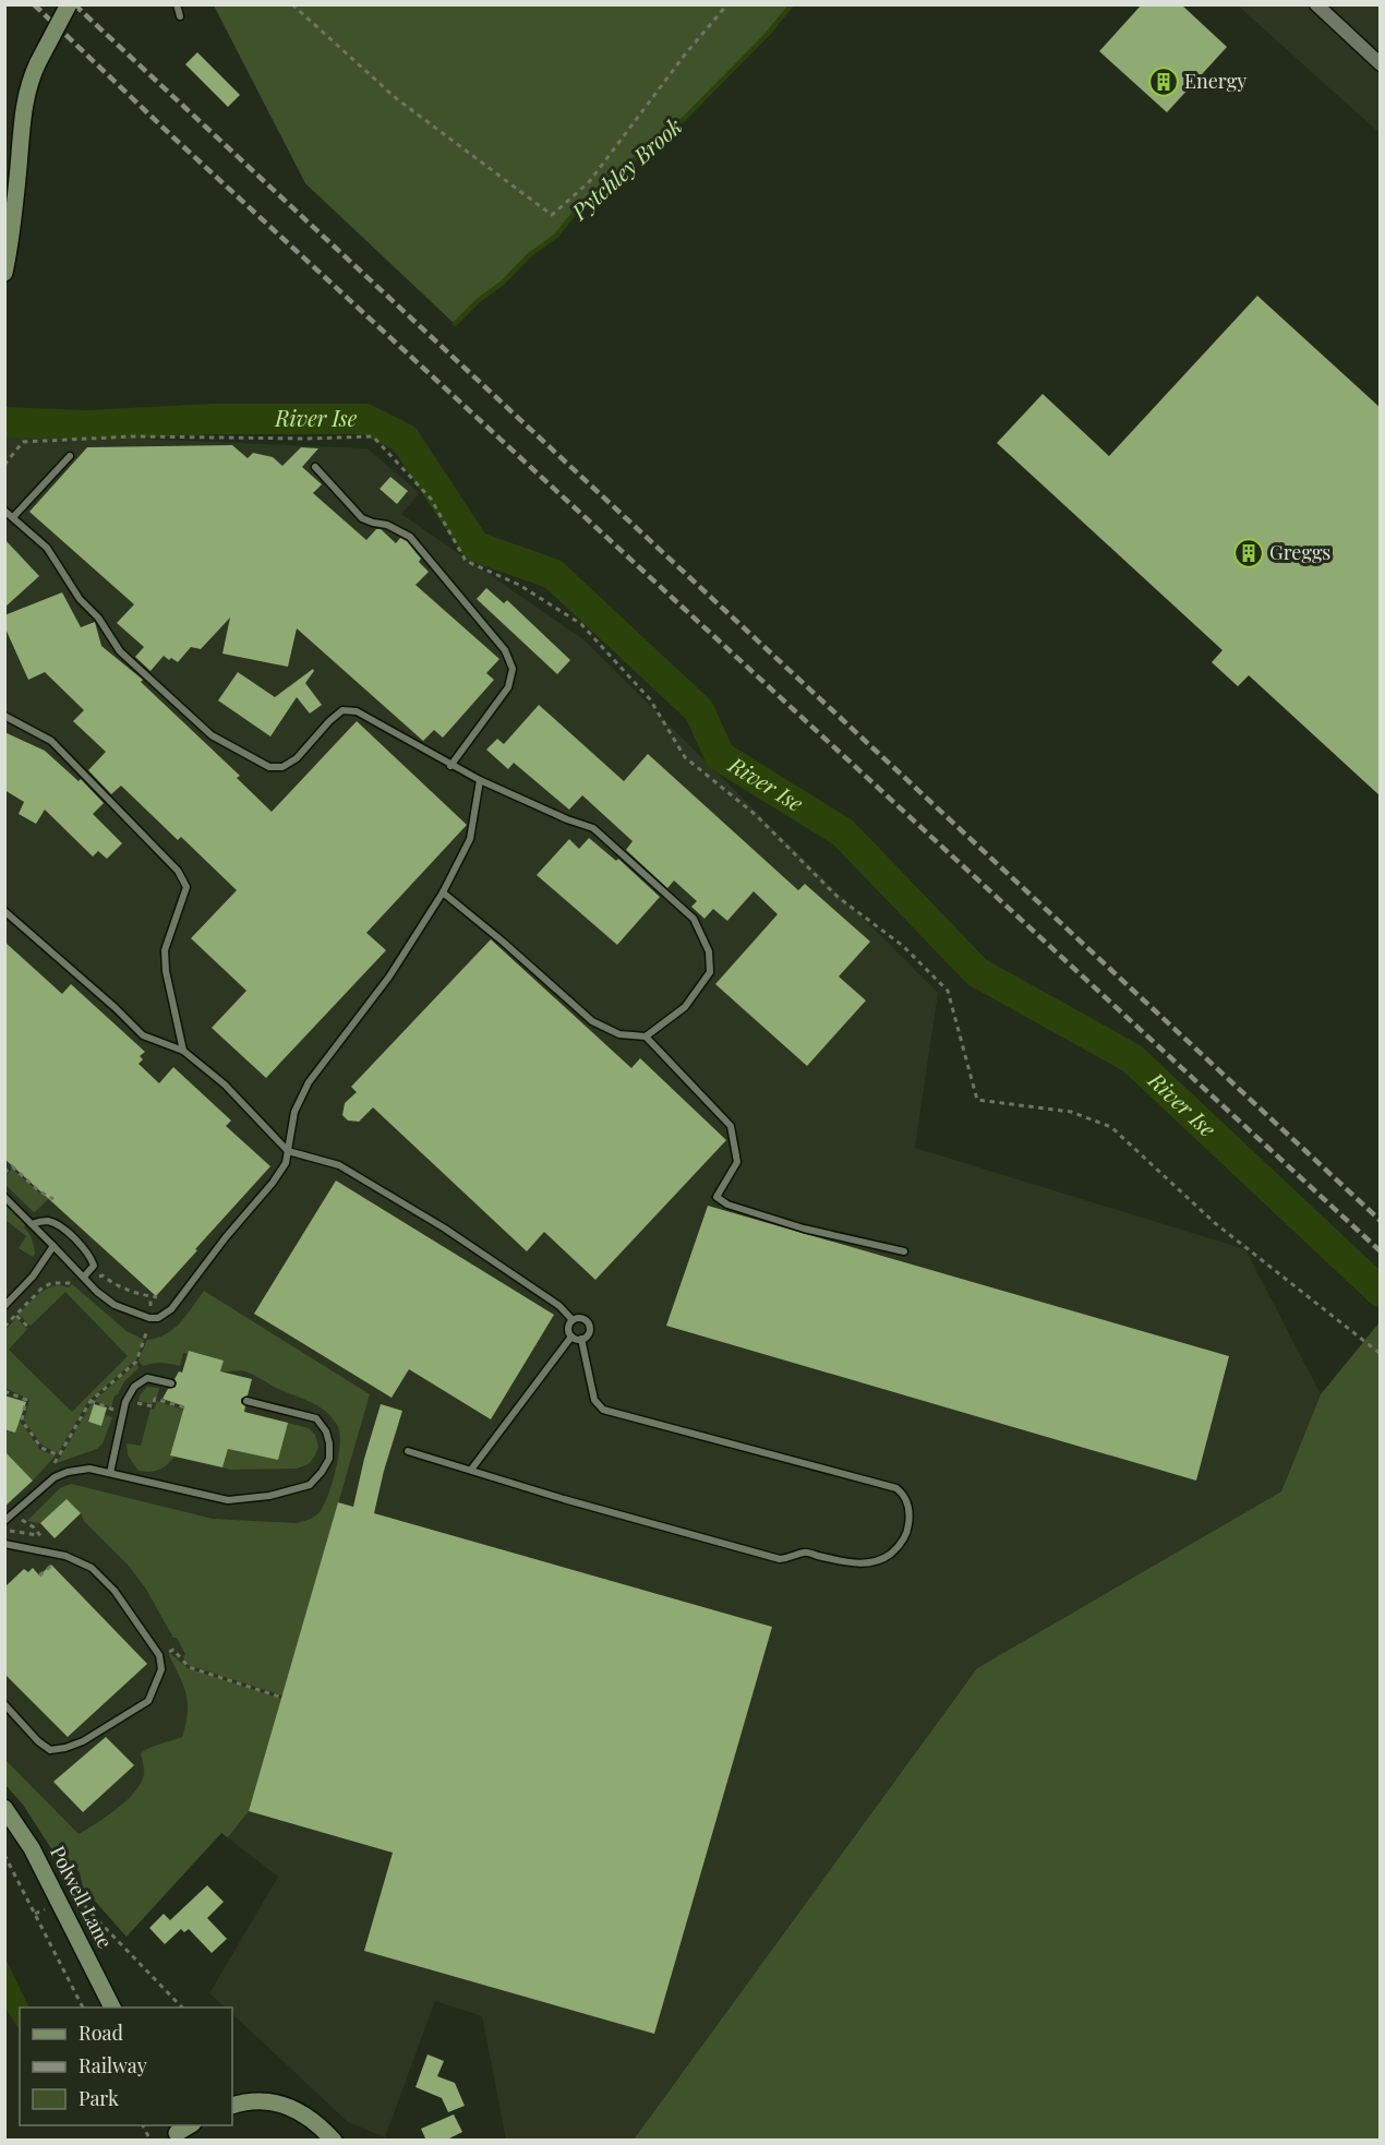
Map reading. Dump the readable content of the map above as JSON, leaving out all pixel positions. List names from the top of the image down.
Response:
{
  "streets": {
    "street": ["Polwell Lane"]
  },
  "water": ["Pytchley Brook", "River Ise"],
  "places": {
    "building": ["Energy", "Greggs"]
  },
  "legend": ["Road", "Railway", "Park"]
}
